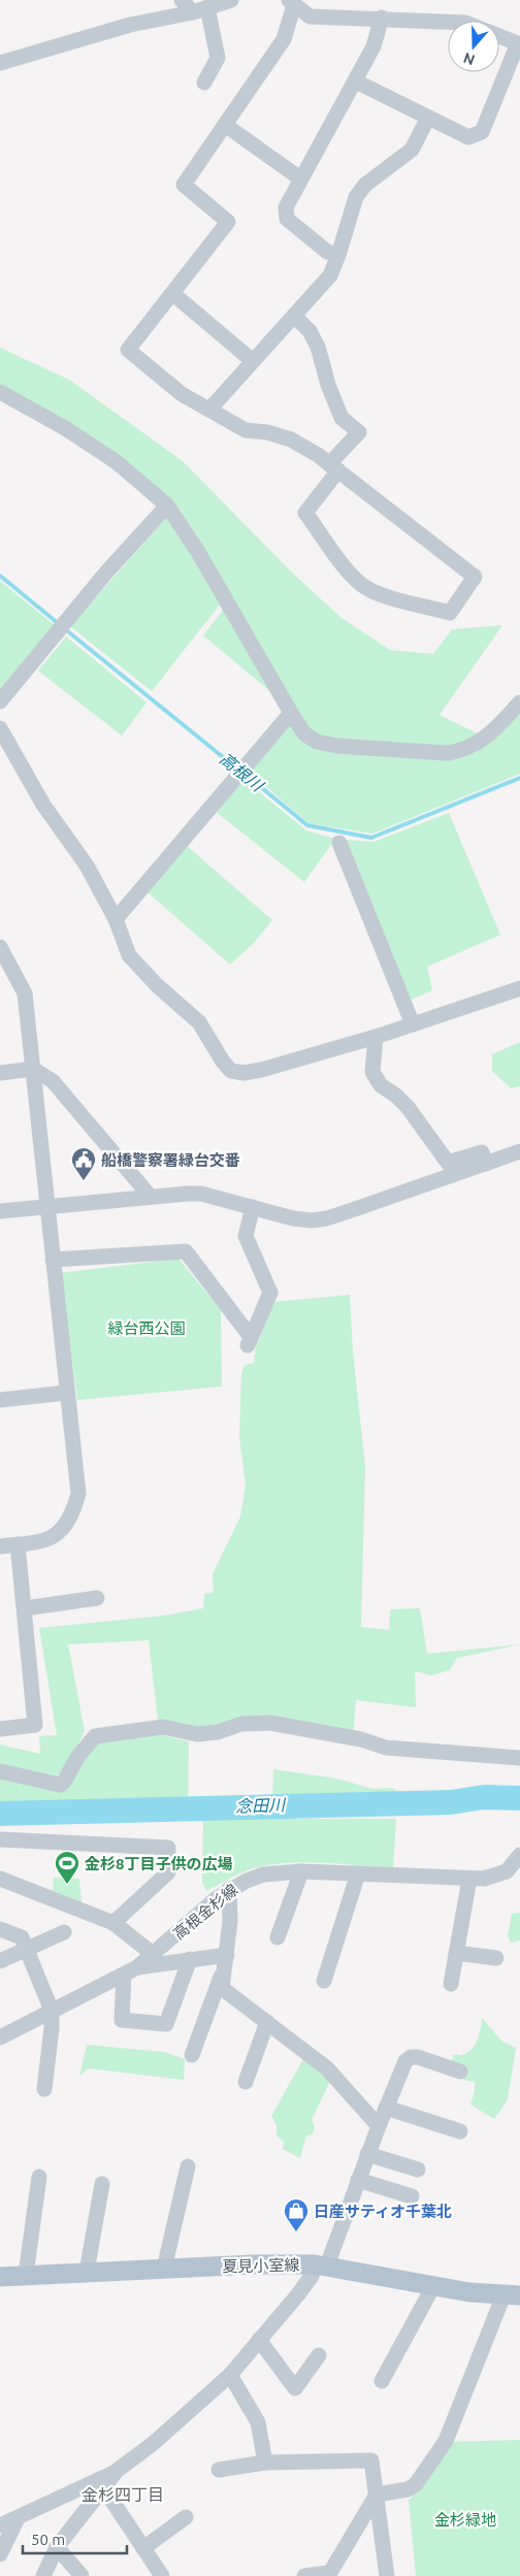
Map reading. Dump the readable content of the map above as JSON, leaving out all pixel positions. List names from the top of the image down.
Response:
{
  "streets": {
    "main road": ["夏見小室線"],
    "street": ["高根金杉線"]
  },
  "districts": ["金杉四丁目"],
  "water": ["高根川", "念田川"],
  "parks": ["緑台西公園", "金杉緑地"],
  "places": {
    "public building": ["船橋警察署緑台交番"],
    "sports": ["金杉8丁目子供の広場"],
    "shop": ["日産サティオ千葉北"]
  },
  "scale_bar": "50 m",
  "north": "bottom"
}
